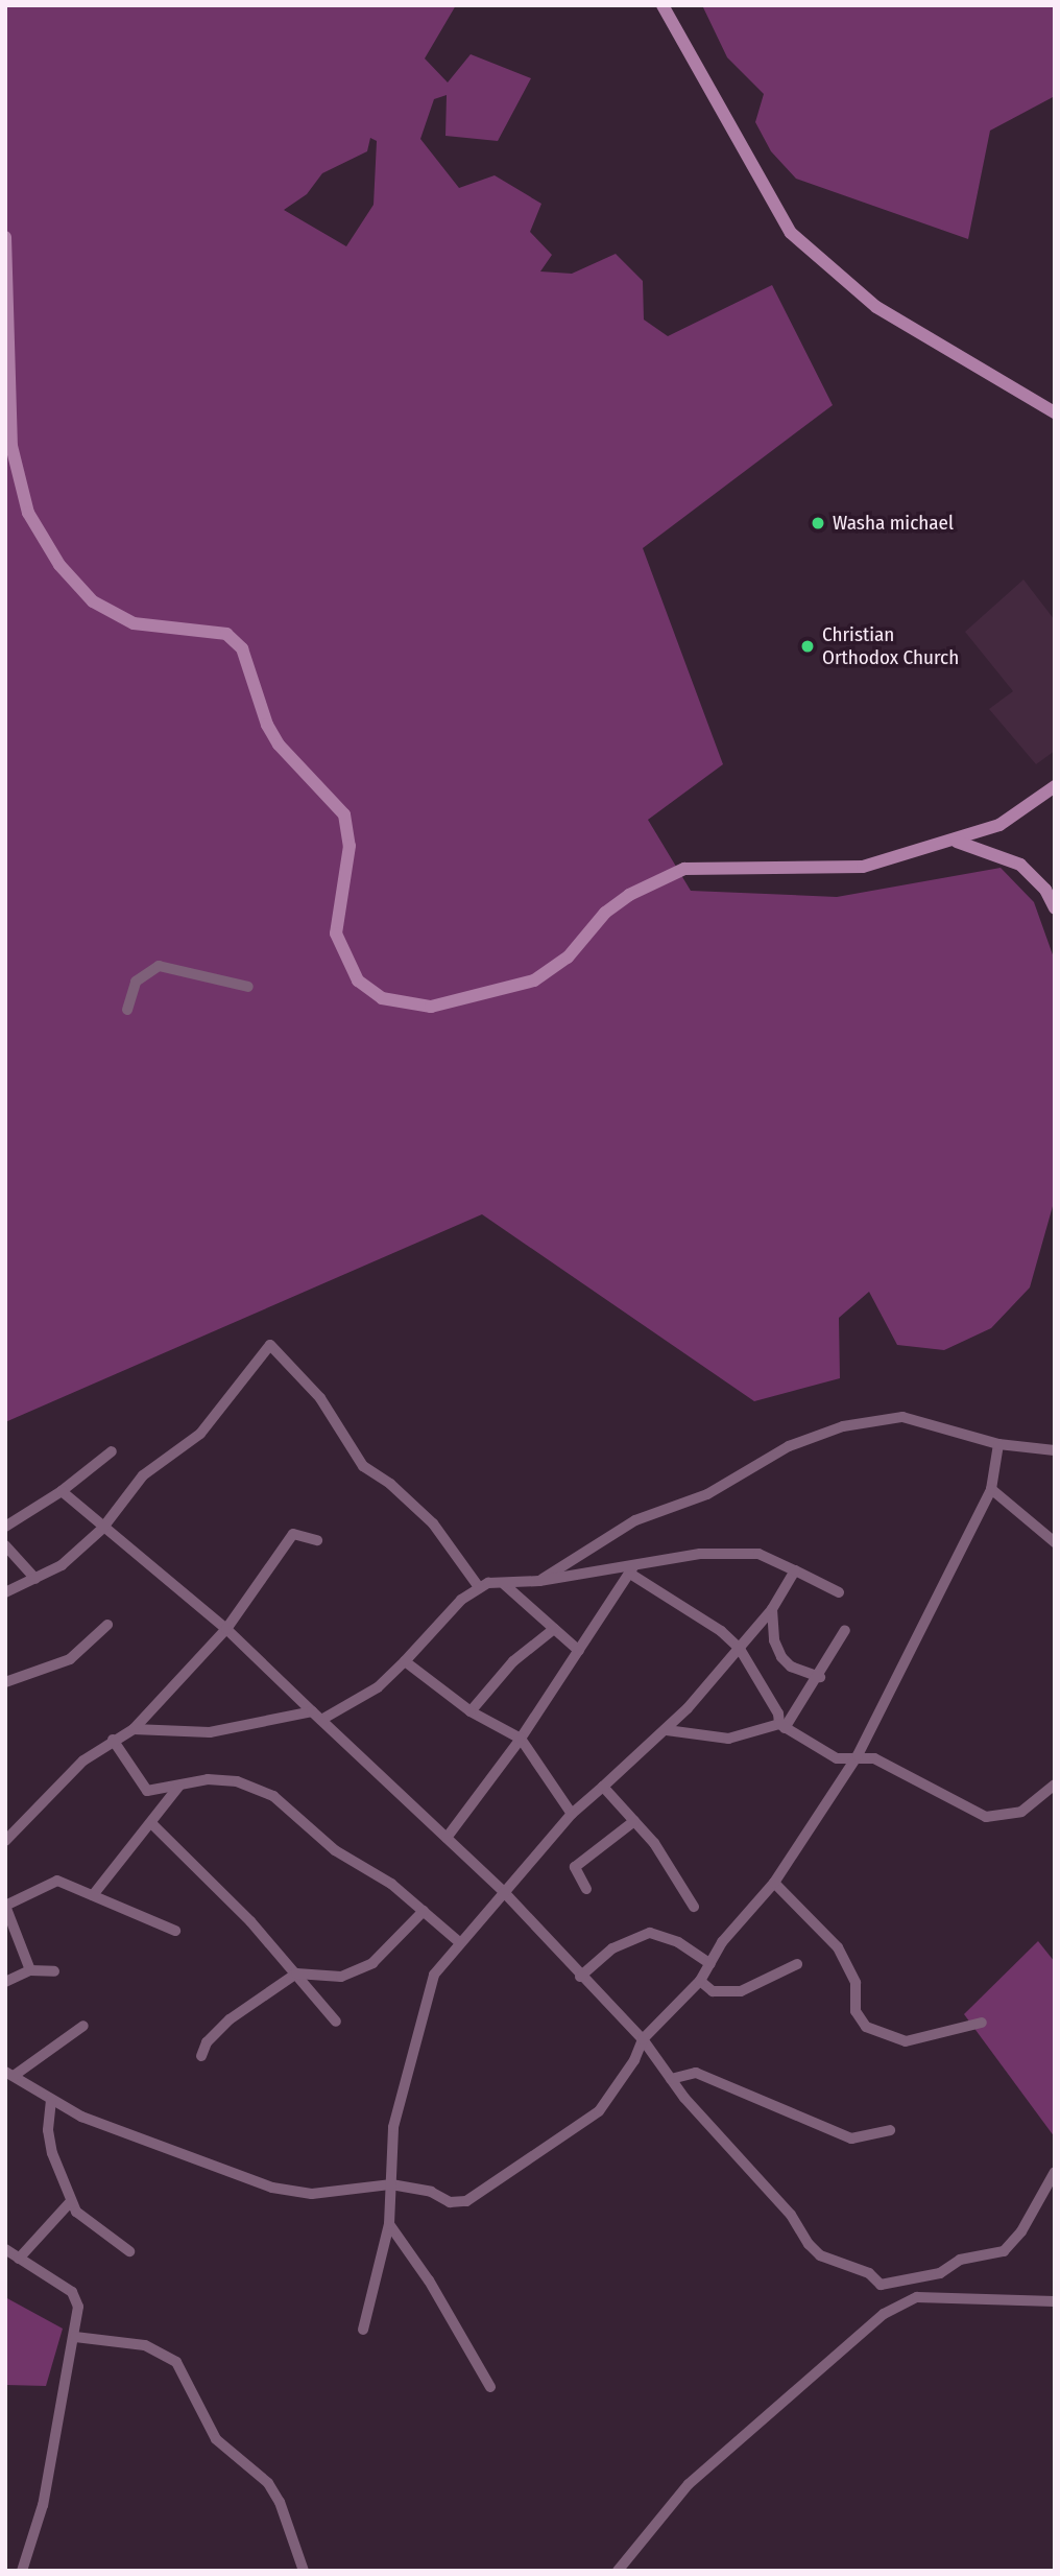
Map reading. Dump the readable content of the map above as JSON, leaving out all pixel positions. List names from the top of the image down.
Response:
{
  "places": ["Washa michael", "Christian Orthodox Church"]
}
